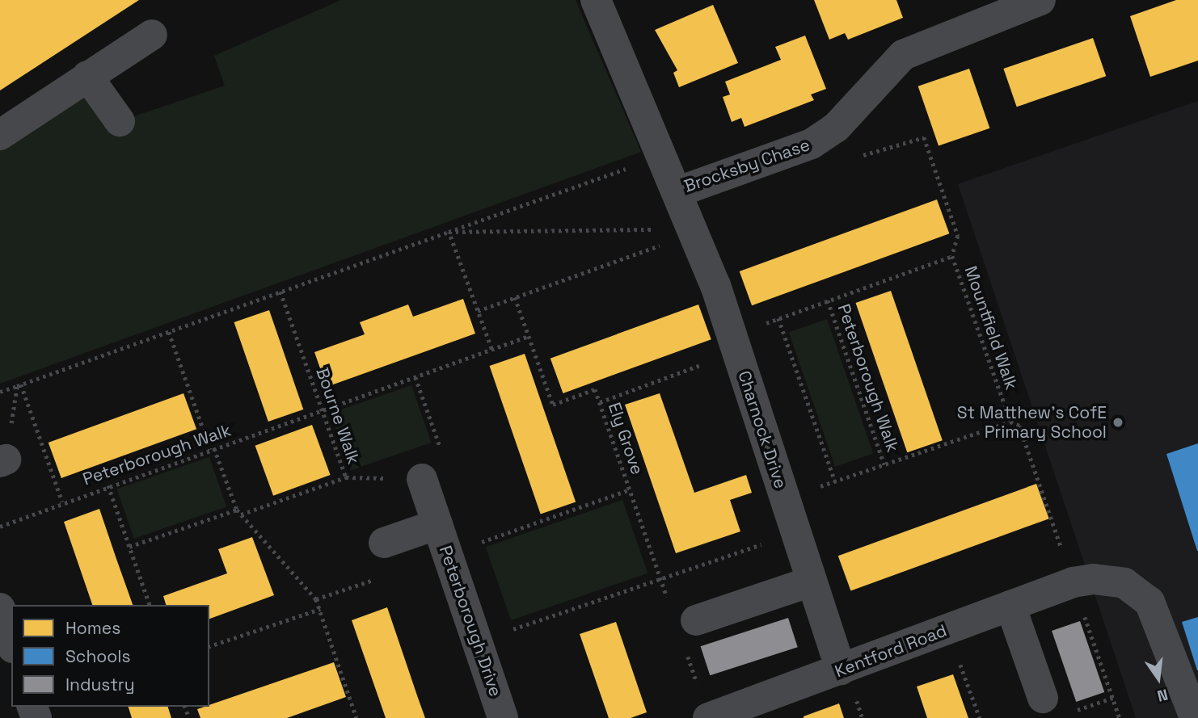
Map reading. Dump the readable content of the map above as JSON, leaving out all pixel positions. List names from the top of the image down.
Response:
{
  "streets": {
    "street": [
      "Brocksby Chase",
      "Charnock Drive",
      "Peterborough Drive",
      "Kentford Road"
    ],
    "path": [
      "Mountfield Walk",
      "Peterborough Walk",
      "Bourne Walk",
      "Ely Grove"
    ]
  },
  "crossings": [
    ["Brocksby Chase", "Mountfield Walk"],
    ["Brocksby Chase", "Charnock Drive"],
    ["Mountfield Walk", "Peterborough Walk"],
    ["Mountfield Walk", "Kentford Road"],
    ["Peterborough Walk", "Bourne Walk"],
    ["Peterborough Walk", "Charnock Drive"],
    ["Peterborough Walk", "Ely Grove"],
    ["Bourne Walk", "Peterborough Drive"],
    ["Charnock Drive", "Kentford Road"]
  ],
  "places": ["St Matthew's CofE Primary School"],
  "legend": ["Homes", "Schools", "Industry"],
  "north": "bottom"
}
